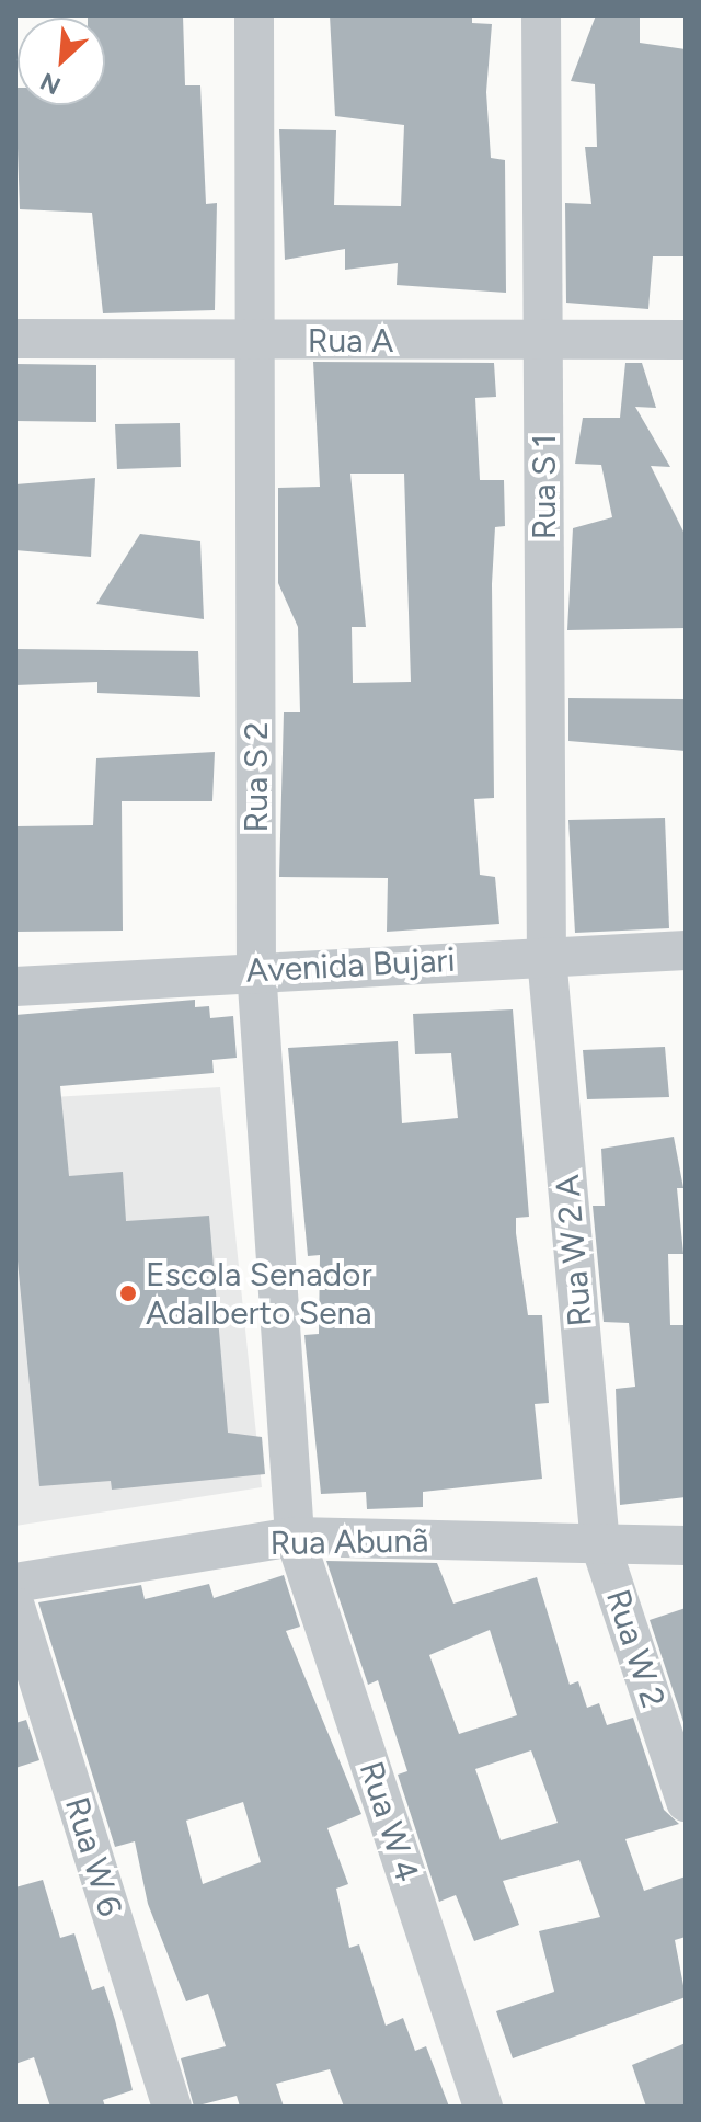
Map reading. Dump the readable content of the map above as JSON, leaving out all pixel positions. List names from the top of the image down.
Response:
{
  "streets": {
    "street": [
      "Rua A",
      "Rua S 1",
      "Rua S 2",
      "Avenida Bujari",
      "Rua W 2 A",
      "Rua Abunã",
      "Rua W 2",
      "Rua W 4",
      "Rua W 6"
    ]
  },
  "crossings": [
    ["Rua A", "Rua S 1"],
    ["Rua A", "Rua S 2"],
    ["Rua S 1", "Avenida Bujari"],
    ["Rua S 1", "Rua W 2 A"],
    ["Rua S 2", "Avenida Bujari"],
    ["Rua S 2", "Rua Abunã"],
    ["Rua S 2", "Rua W 4"],
    ["Avenida Bujari", "Rua W 2 A"],
    ["Rua W 2 A", "Rua Abunã"],
    ["Rua W 2 A", "Rua W 2"],
    ["Rua Abunã", "Rua W 2"],
    ["Rua Abunã", "Rua W 4"]
  ],
  "places": ["Escola Senador Adalberto Sena"],
  "north": "bottom left"
}
